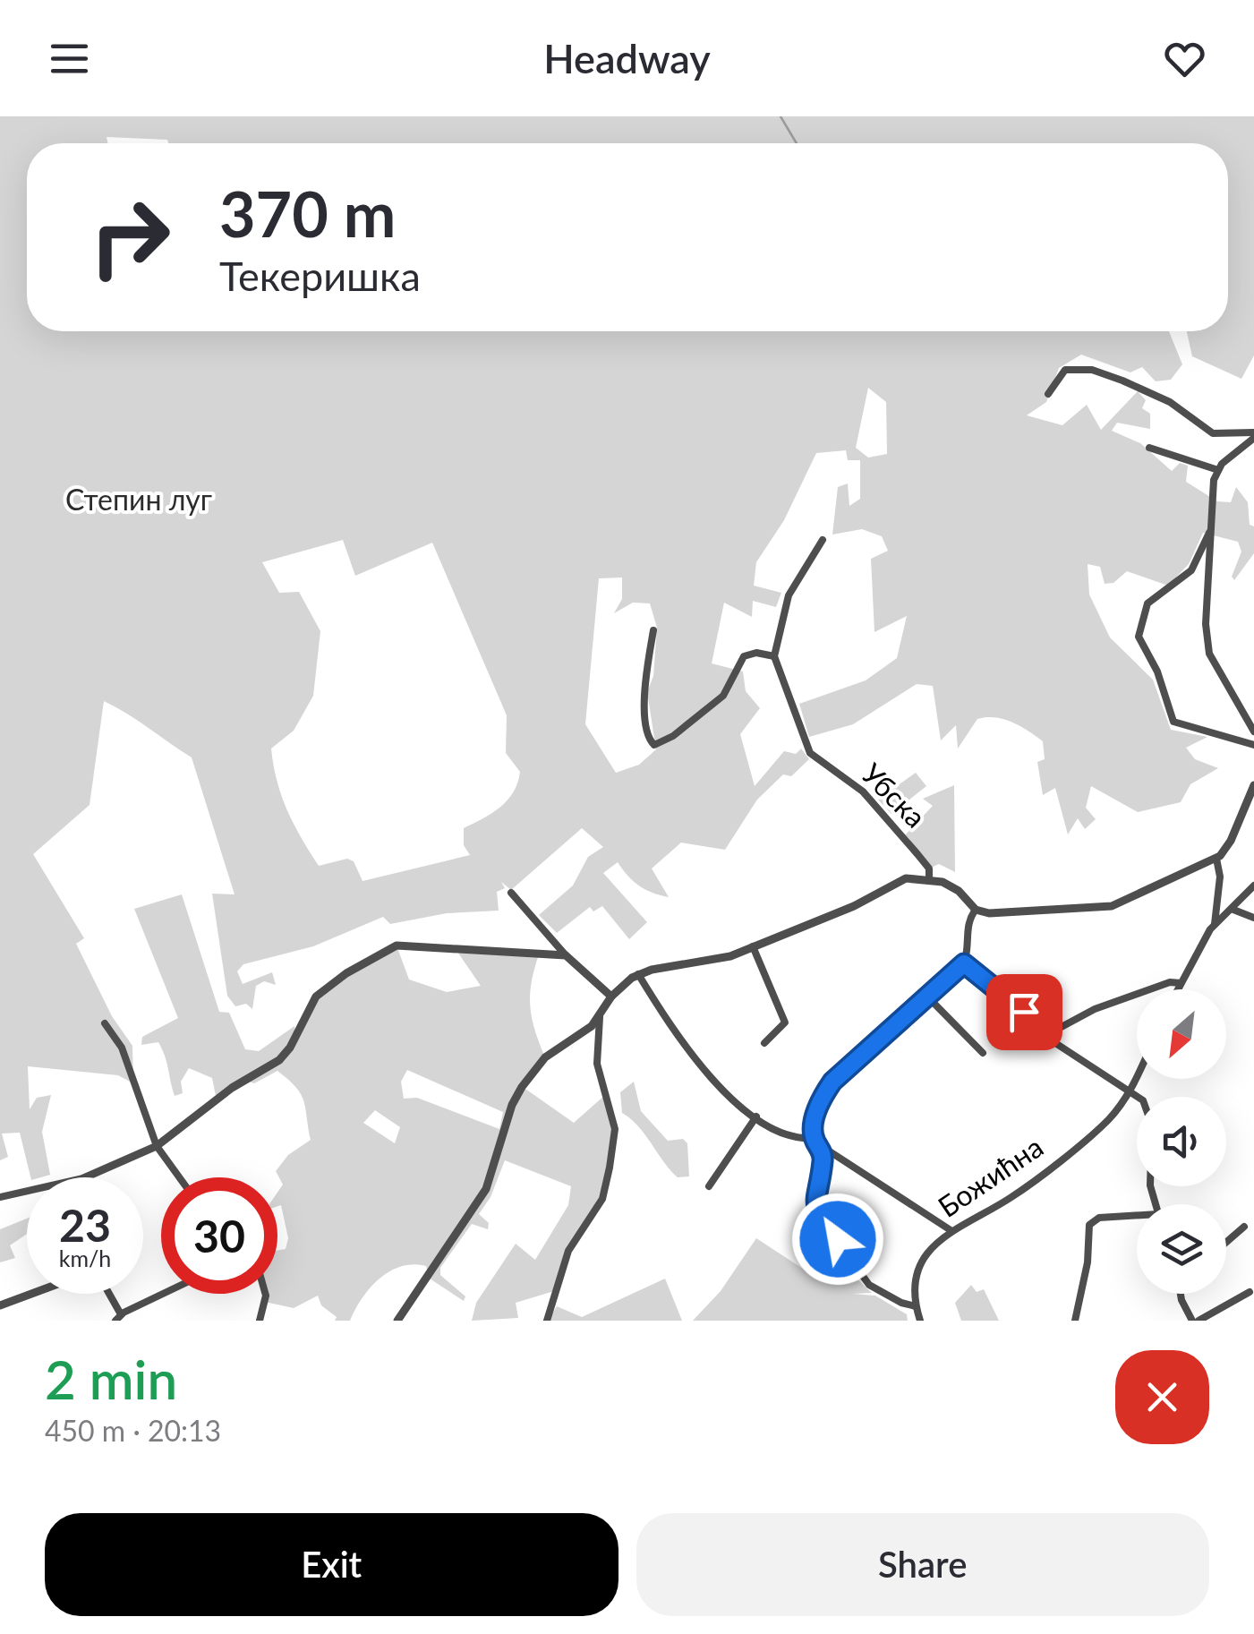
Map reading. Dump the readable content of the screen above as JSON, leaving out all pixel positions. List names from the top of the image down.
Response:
{
  "streets": {
    "street": ["Убска", "Божићна"]
  },
  "parks": ["Степин луг"],
  "north": "bottom left",
  "page": {
    "header": "Headway",
    "turn": ["370 m", "Текеришка"],
    "speed": "23 km/h",
    "limit": "30",
    "heading": ["2 min", "450 m · 20:13"],
    "buttons": ["Exit", "Share"]
  }
}
